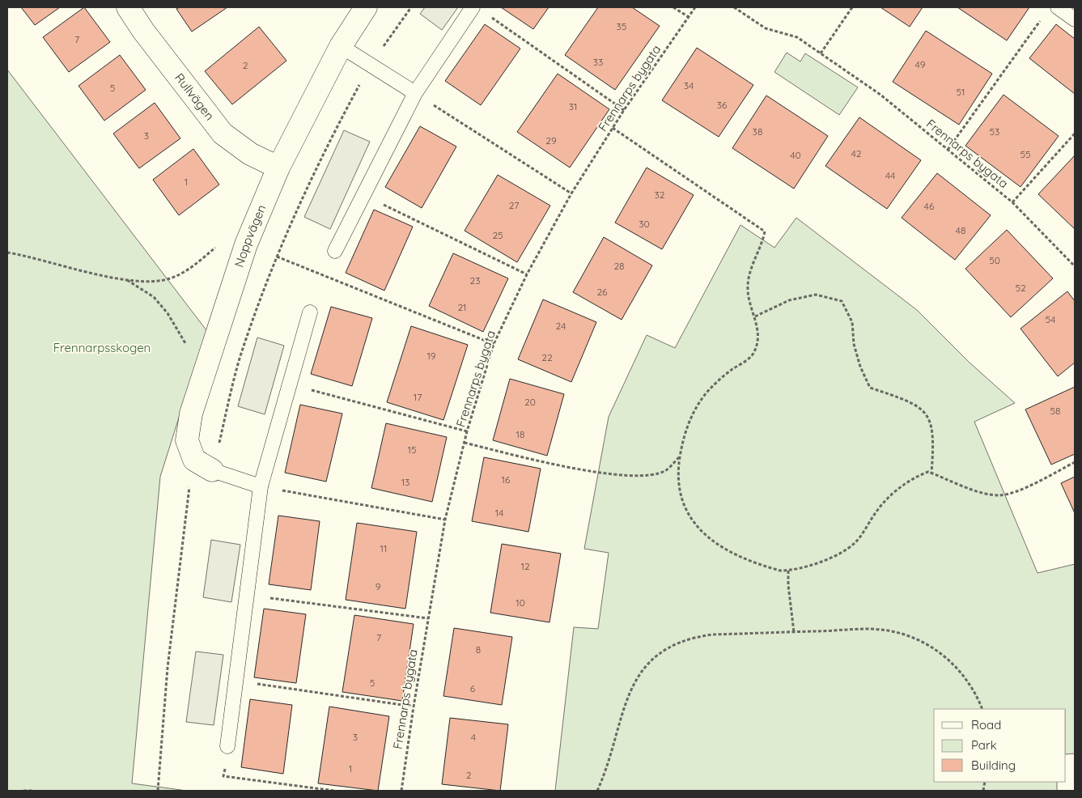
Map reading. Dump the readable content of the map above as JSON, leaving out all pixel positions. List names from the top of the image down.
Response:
{
  "streets": {
    "street": ["Rullvägen", "Noppvägen"],
    "path": ["Frennarps bygata"]
  },
  "crossings": [
    ["Rullvägen", "Noppvägen"]
  ],
  "parks": ["Frennarpsskogen"],
  "house_numbers": [
    "35",
    "7",
    "33",
    "49",
    "2",
    "34",
    "5",
    "51",
    "36",
    "31",
    "38",
    "53",
    "3",
    "29",
    "42",
    "55",
    "40",
    "44",
    "1",
    "32",
    "27",
    "46",
    "30",
    "48",
    "25",
    "50",
    "28",
    "23",
    "52",
    "26",
    "21",
    "54",
    "24",
    "19",
    "22",
    "17",
    "20",
    "58",
    "18",
    "15",
    "16",
    "13",
    "14",
    "11",
    "12",
    "9",
    "10",
    "7",
    "8",
    "5",
    "6",
    "3",
    "4",
    "1",
    "2"
  ],
  "legend": ["Road", "Park", "Building"]
}
